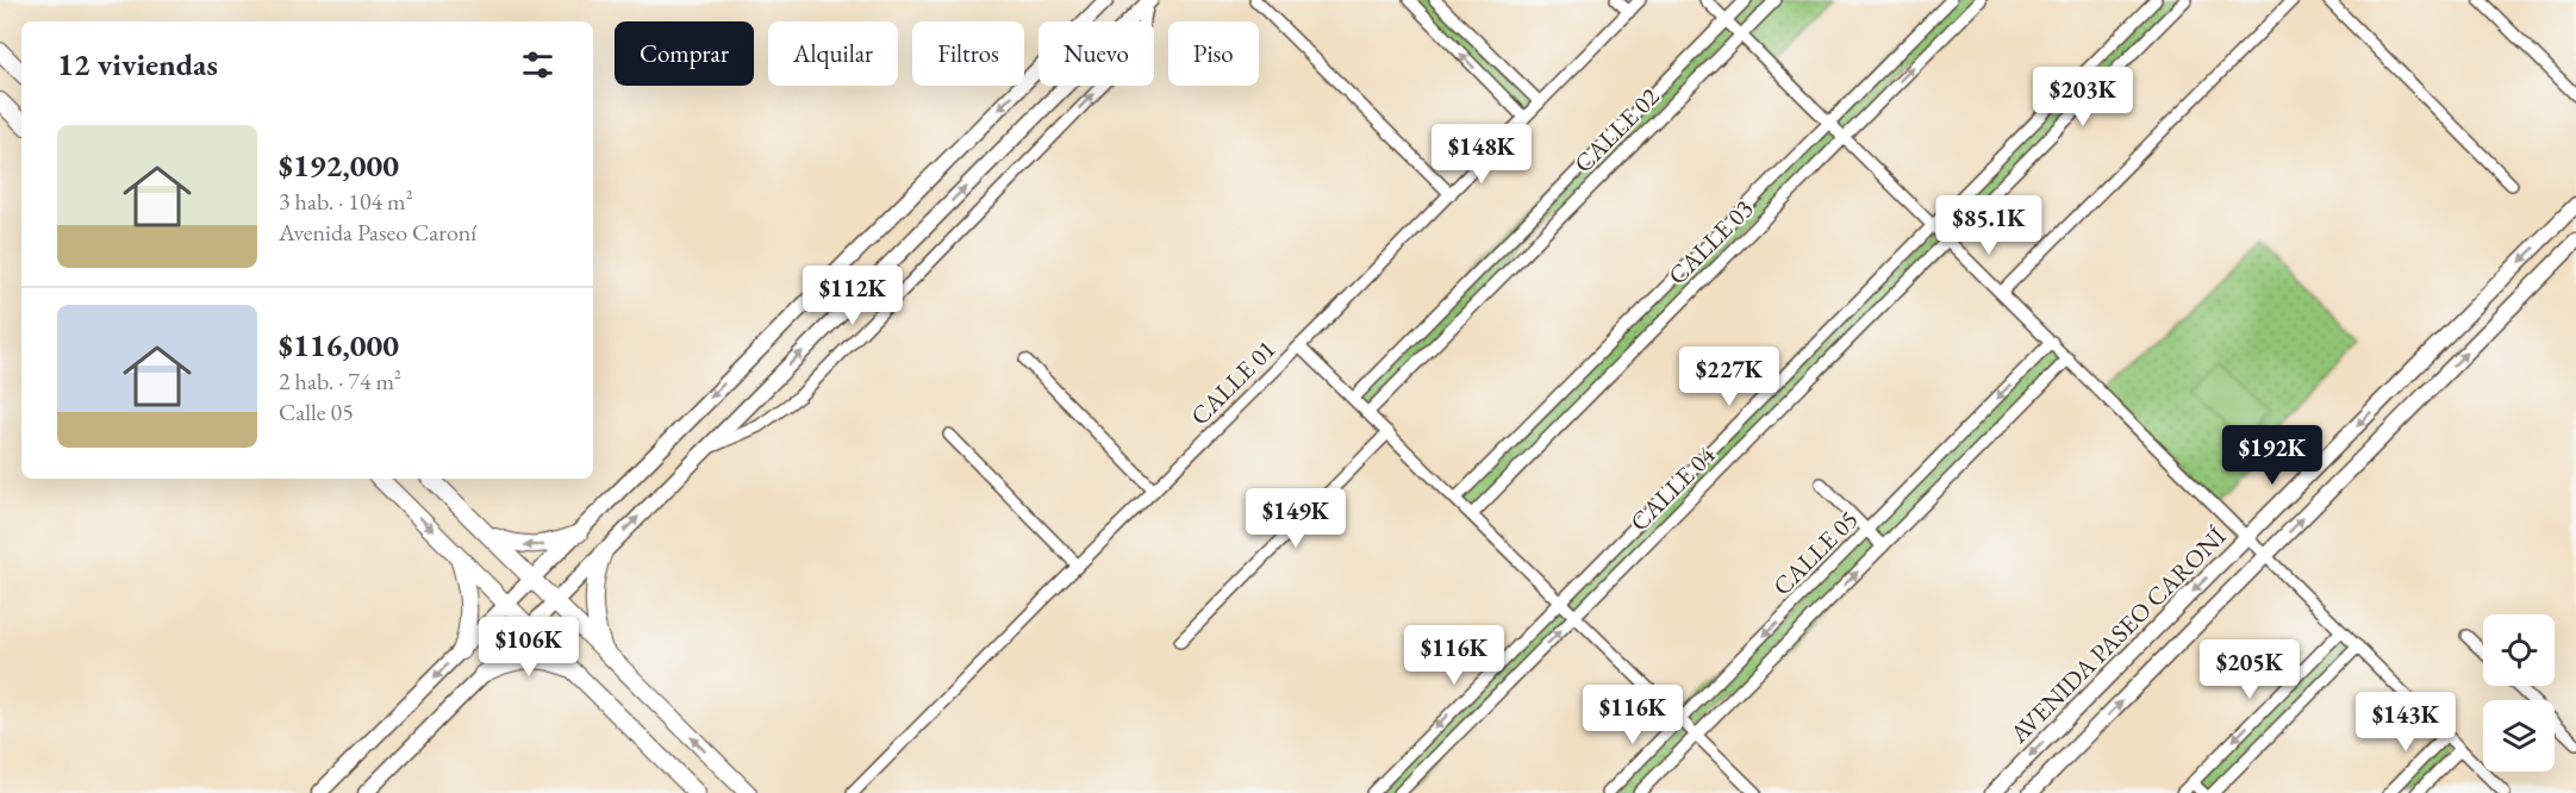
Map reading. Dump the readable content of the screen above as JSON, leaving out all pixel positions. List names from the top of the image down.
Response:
{
  "streets": {
    "street": [
      "CALLE 02",
      "CALLE 03",
      "CALLE 01",
      "CALLE 04",
      "CALLE 05",
      "AVENIDA PASEO CARONÍ"
    ]
  },
  "page": {
    "chip": [
      "Comprar",
      "Alquilar",
      "Filtros",
      "Nuevo",
      "Piso"
    ],
    "heading": "12 viviendas",
    "price": [
      "$203K",
      "$148K",
      "$85.1K",
      "$112K",
      "$227K",
      "$192K",
      "$149K",
      "$106K",
      "$116K",
      "$205K",
      "$116K",
      "$143K"
    ],
    "list": [
      {
        "name": "$192,000",
        "note": "3 hab. · 104 m² · Avenida Paseo Caroní"
      },
      {
        "name": "$116,000",
        "note": "2 hab. · 74 m² · Calle 05"
      }
    ]
  }
}
